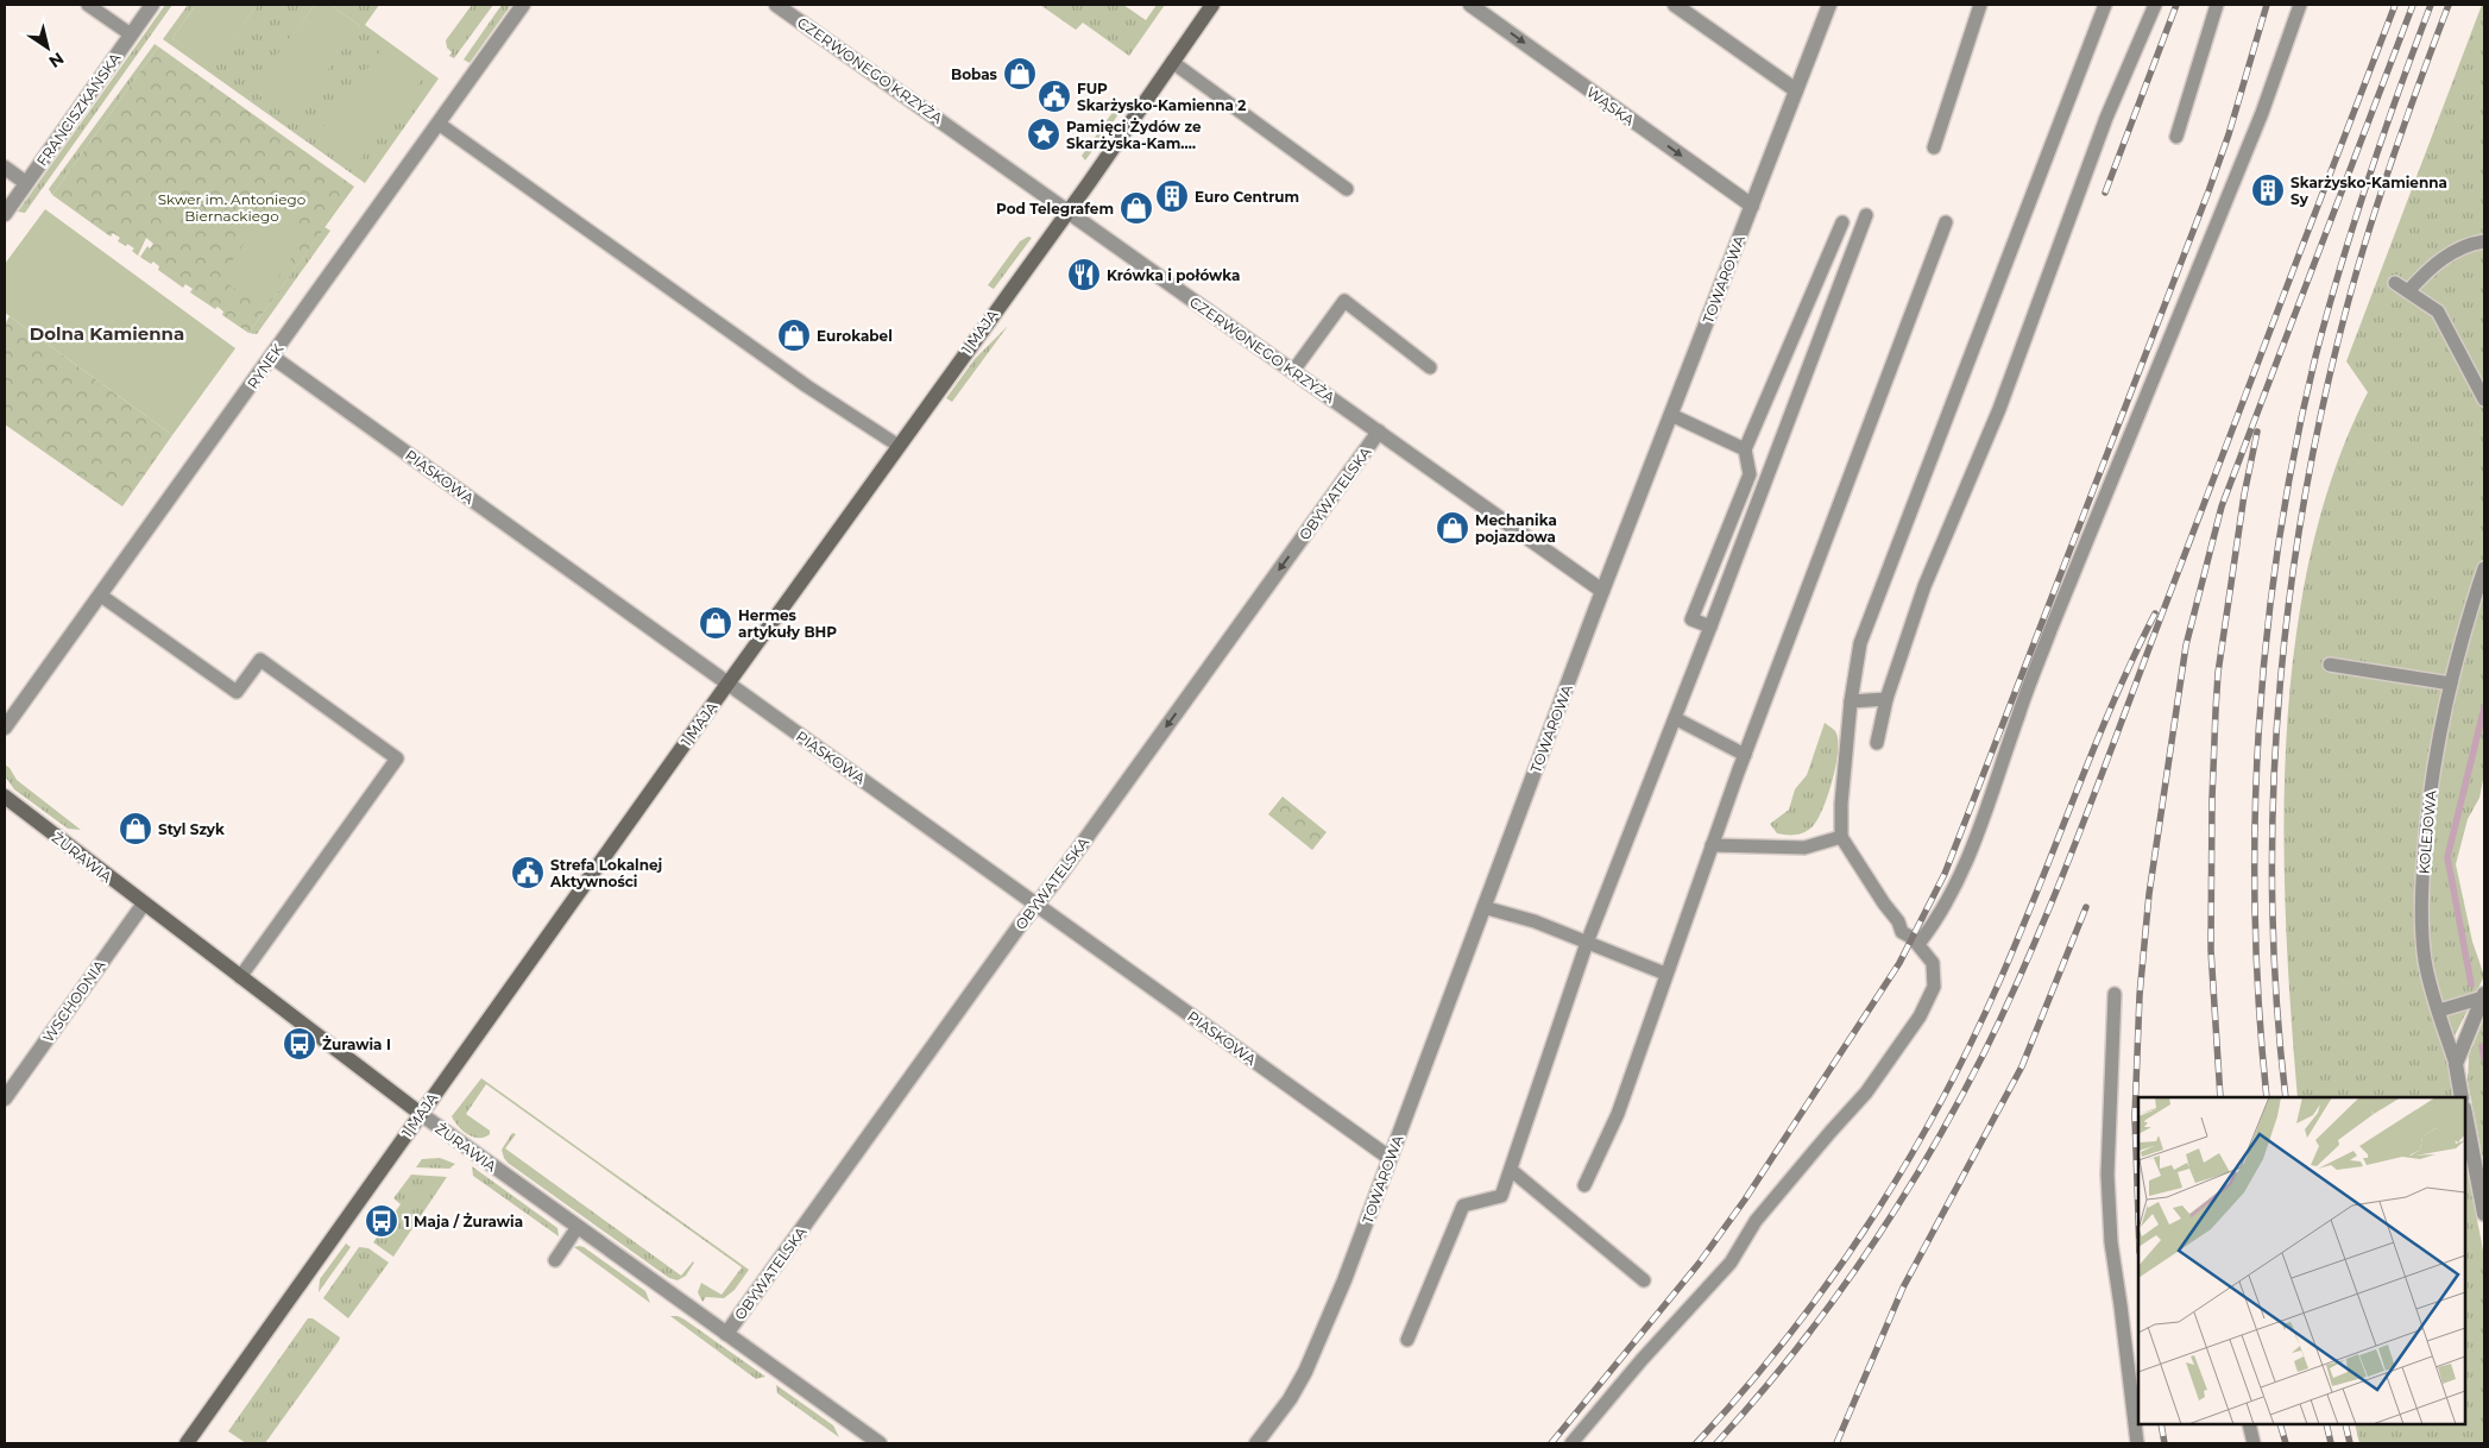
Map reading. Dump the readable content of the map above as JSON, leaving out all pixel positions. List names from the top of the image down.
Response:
{
  "streets": {
    "street": [
      "CZERWONEGO KRZYŻA",
      "WĄSKA",
      "FRANCISZKAŃSKA",
      "TOWAROWA",
      "1 MAJA",
      "RYNEK",
      "PIASKOWA",
      "OBYWATELSKA",
      "KOLEJOWA",
      "ŻURAWIA",
      "WSCHODNIA"
    ]
  },
  "crossings": [
    ["CZERWONEGO KRZYŻA", "TOWAROWA"],
    ["CZERWONEGO KRZYŻA", "1 MAJA"],
    ["CZERWONEGO KRZYŻA", "OBYWATELSKA"],
    ["WĄSKA", "TOWAROWA"],
    ["TOWAROWA", "PIASKOWA"],
    ["1 MAJA", "PIASKOWA"],
    ["1 MAJA", "ŻURAWIA"],
    ["RYNEK", "PIASKOWA"],
    ["PIASKOWA", "OBYWATELSKA"],
    ["OBYWATELSKA", "ŻURAWIA"],
    ["ŻURAWIA", "WSCHODNIA"]
  ],
  "one_way": ["OBYWATELSKA"],
  "districts": ["Dolna Kamienna"],
  "parks": ["Skwer im. Antoniego Biernackiego"],
  "places": {
    "shop": [
      "Bobas",
      "Pod Telegrafem",
      "Eurokabel",
      "Mechanika pojazdowa",
      "Hermes artykuły BHP",
      "Styl Szyk"
    ],
    "public building": ["FUP Skarżysko-Kamienna 2", "Strefa Lokalnej Aktywności"],
    "place": ["Pamięci Żydów ze Skarżyska-Kam.…"],
    "building": ["Skarżysko-Kamienna Sy", "Euro Centrum"],
    "restaurant": ["Krówka i połówka"],
    "bus stop": ["Żurawia I", "1 Maja / Żurawia"]
  },
  "north": "bottom right"
}
